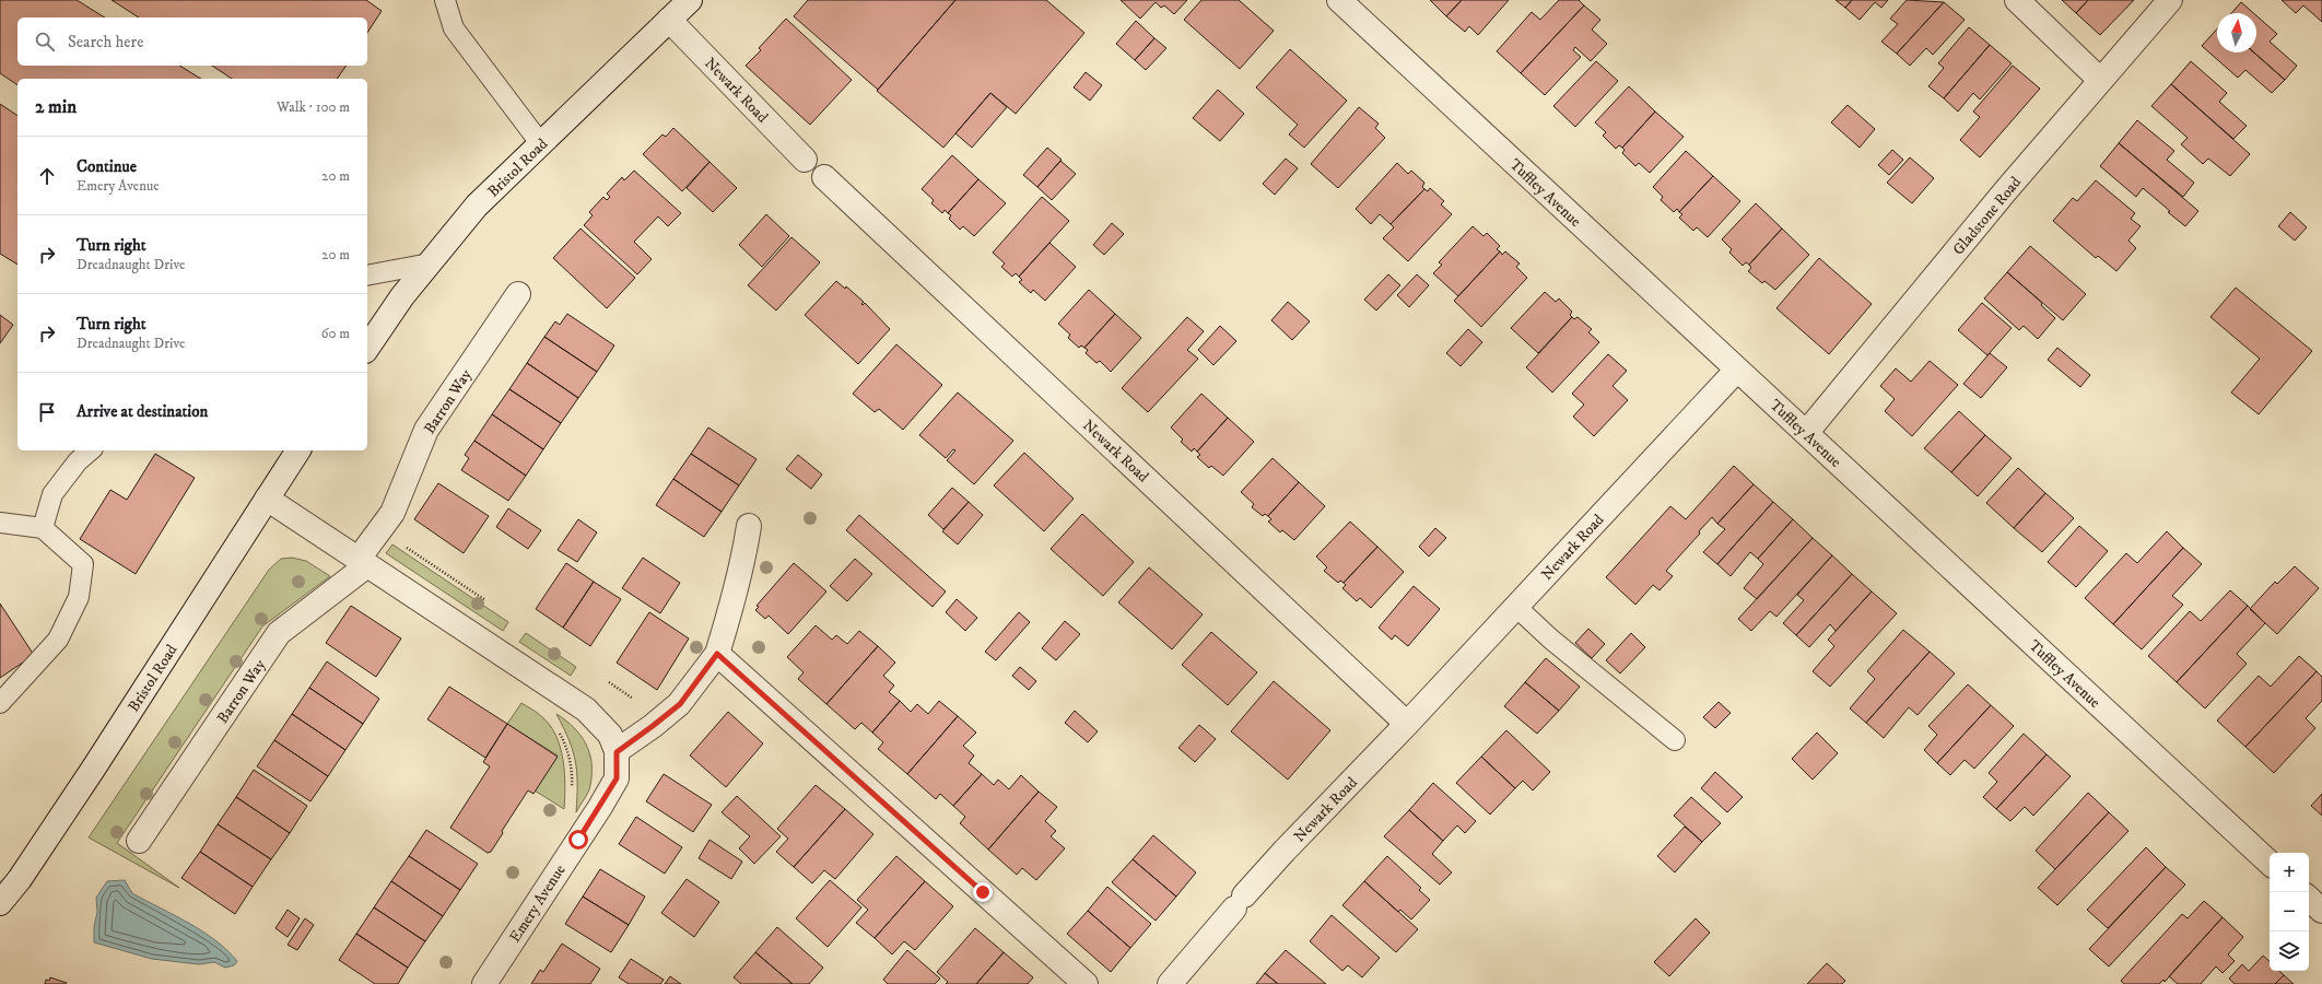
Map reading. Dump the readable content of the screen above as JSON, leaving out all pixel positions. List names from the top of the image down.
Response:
{
  "streets": {
    "street": [
      "Newark Road",
      "Bristol Road",
      "Tuffley Avenue",
      "Gladstone Road",
      "Barron Way",
      "Emery Avenue"
    ]
  },
  "crossings": [
    ["Newark Road", "Bristol Road"],
    ["Newark Road", "Tuffley Avenue"],
    ["Tuffley Avenue", "Gladstone Road"]
  ],
  "north": "top",
  "page": {
    "search": "Search here",
    "heading": ["2 min", "Walk · 100 m"],
    "list": [
      ["Continue", "Emery Avenue", "20 m"],
      ["Turn right", "Dreadnaught Drive", "20 m"],
      ["Turn right", "Dreadnaught Drive", "60 m"],
      "Arrive at destination"
    ],
    "map_buttons": ["+", "−"]
  }
}
